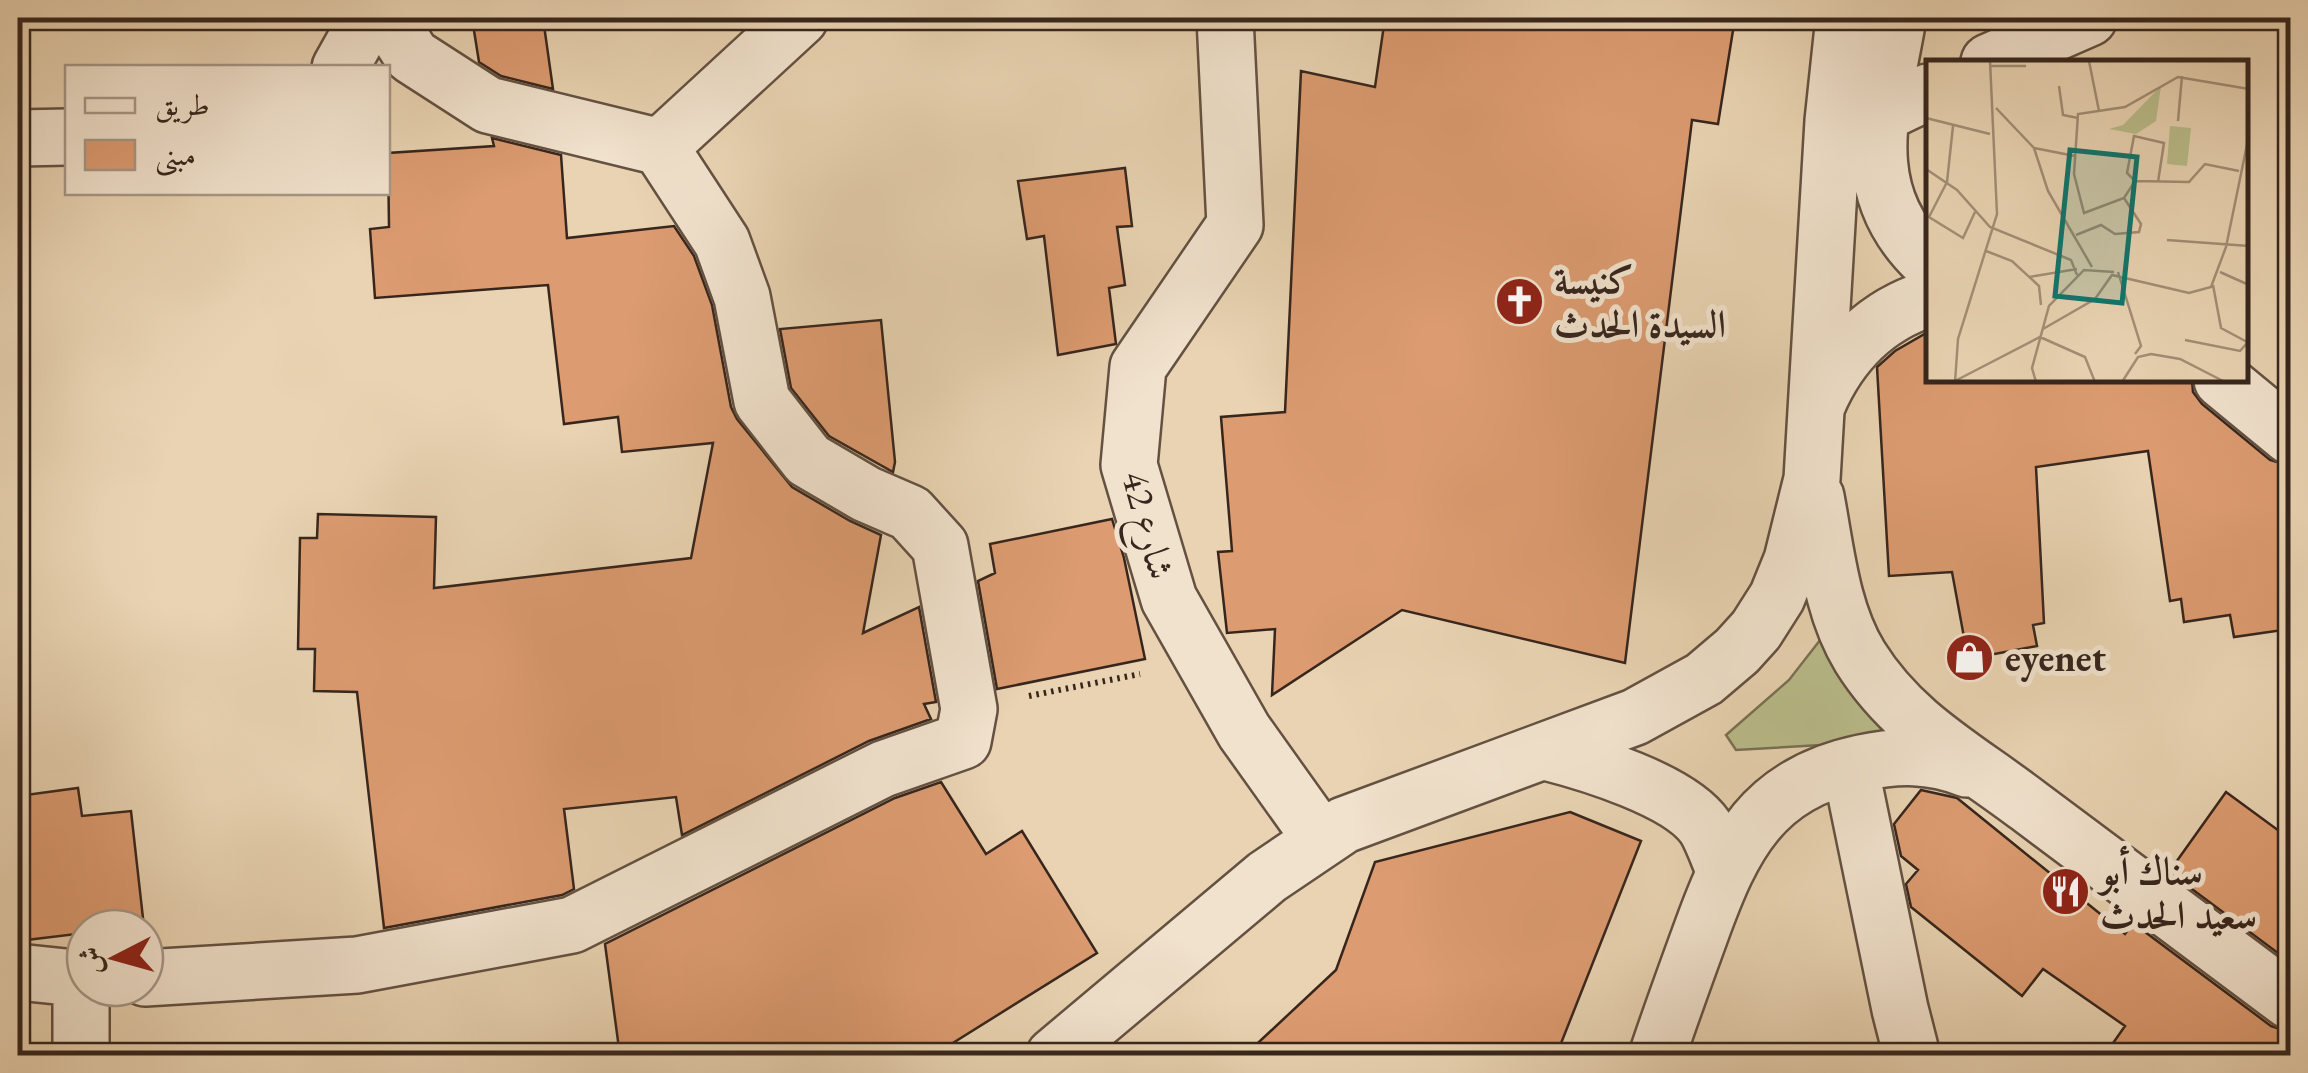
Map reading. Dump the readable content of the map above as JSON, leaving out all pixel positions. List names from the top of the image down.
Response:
{
  "streets": {
    "street": ["شارع 42"]
  },
  "places": {
    "church": ["كنيسة السيدة الحدث"],
    "shop": ["eyenet"],
    "restaurant": ["سناك أبو سعيد الحدث"]
  },
  "legend": ["طريق", "مبنى"],
  "north": "left"
}
